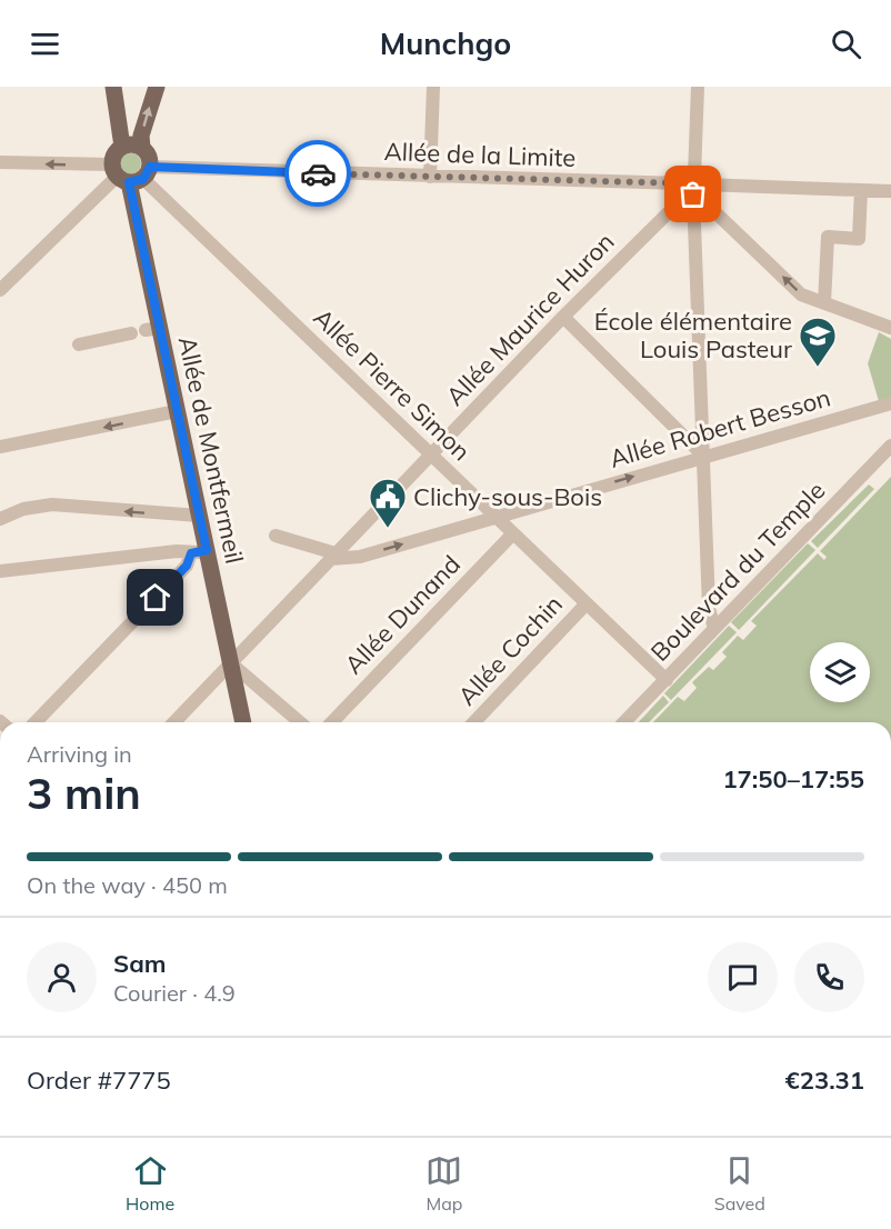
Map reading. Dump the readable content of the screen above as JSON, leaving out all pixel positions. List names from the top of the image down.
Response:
{
  "streets": {
    "main road": ["Allée de Montfermeil"],
    "street": [
      "Allée de la Limite",
      "Allée Maurice Huron",
      "Allée Pierre Simon",
      "Allée Robert Besson",
      "Boulevard du Temple",
      "Allée Dunand",
      "Allée Cochin"
    ]
  },
  "crossings": [
    ["Allée de la Limite", "Allée Maurice Huron"],
    ["Allée de la Limite", "Allée Pierre Simon"],
    ["Allée de la Limite", "Allée de Montfermeil"],
    ["Allée Maurice Huron", "Allée Pierre Simon"],
    ["Allée Maurice Huron", "Allée Robert Besson"],
    ["Allée Maurice Huron", "Allée de Montfermeil"],
    ["Allée Pierre Simon", "Allée Robert Besson"],
    ["Allée Pierre Simon", "Allée de Montfermeil"],
    ["Allée Pierre Simon", "Boulevard du Temple"],
    ["Allée Pierre Simon", "Allée Dunand"],
    ["Allée Pierre Simon", "Allée Cochin"]
  ],
  "one_way": ["Allée Robert Besson"],
  "places": {
    "school or university": ["École élémentaire Louis Pasteur"],
    "public building": ["Clichy-sous-Bois"]
  },
  "page": {
    "header": "Munchgo",
    "heading": ["3 min", "Arriving in", "17:50–17:55"],
    "panel": [
      "Sam",
      "Courier · 4.9",
      "Order #7775",
      "€23.31"
    ],
    "bar": "On the way · 450 m",
    "tabs": ["Home", "Map", "Saved"]
  }
}
